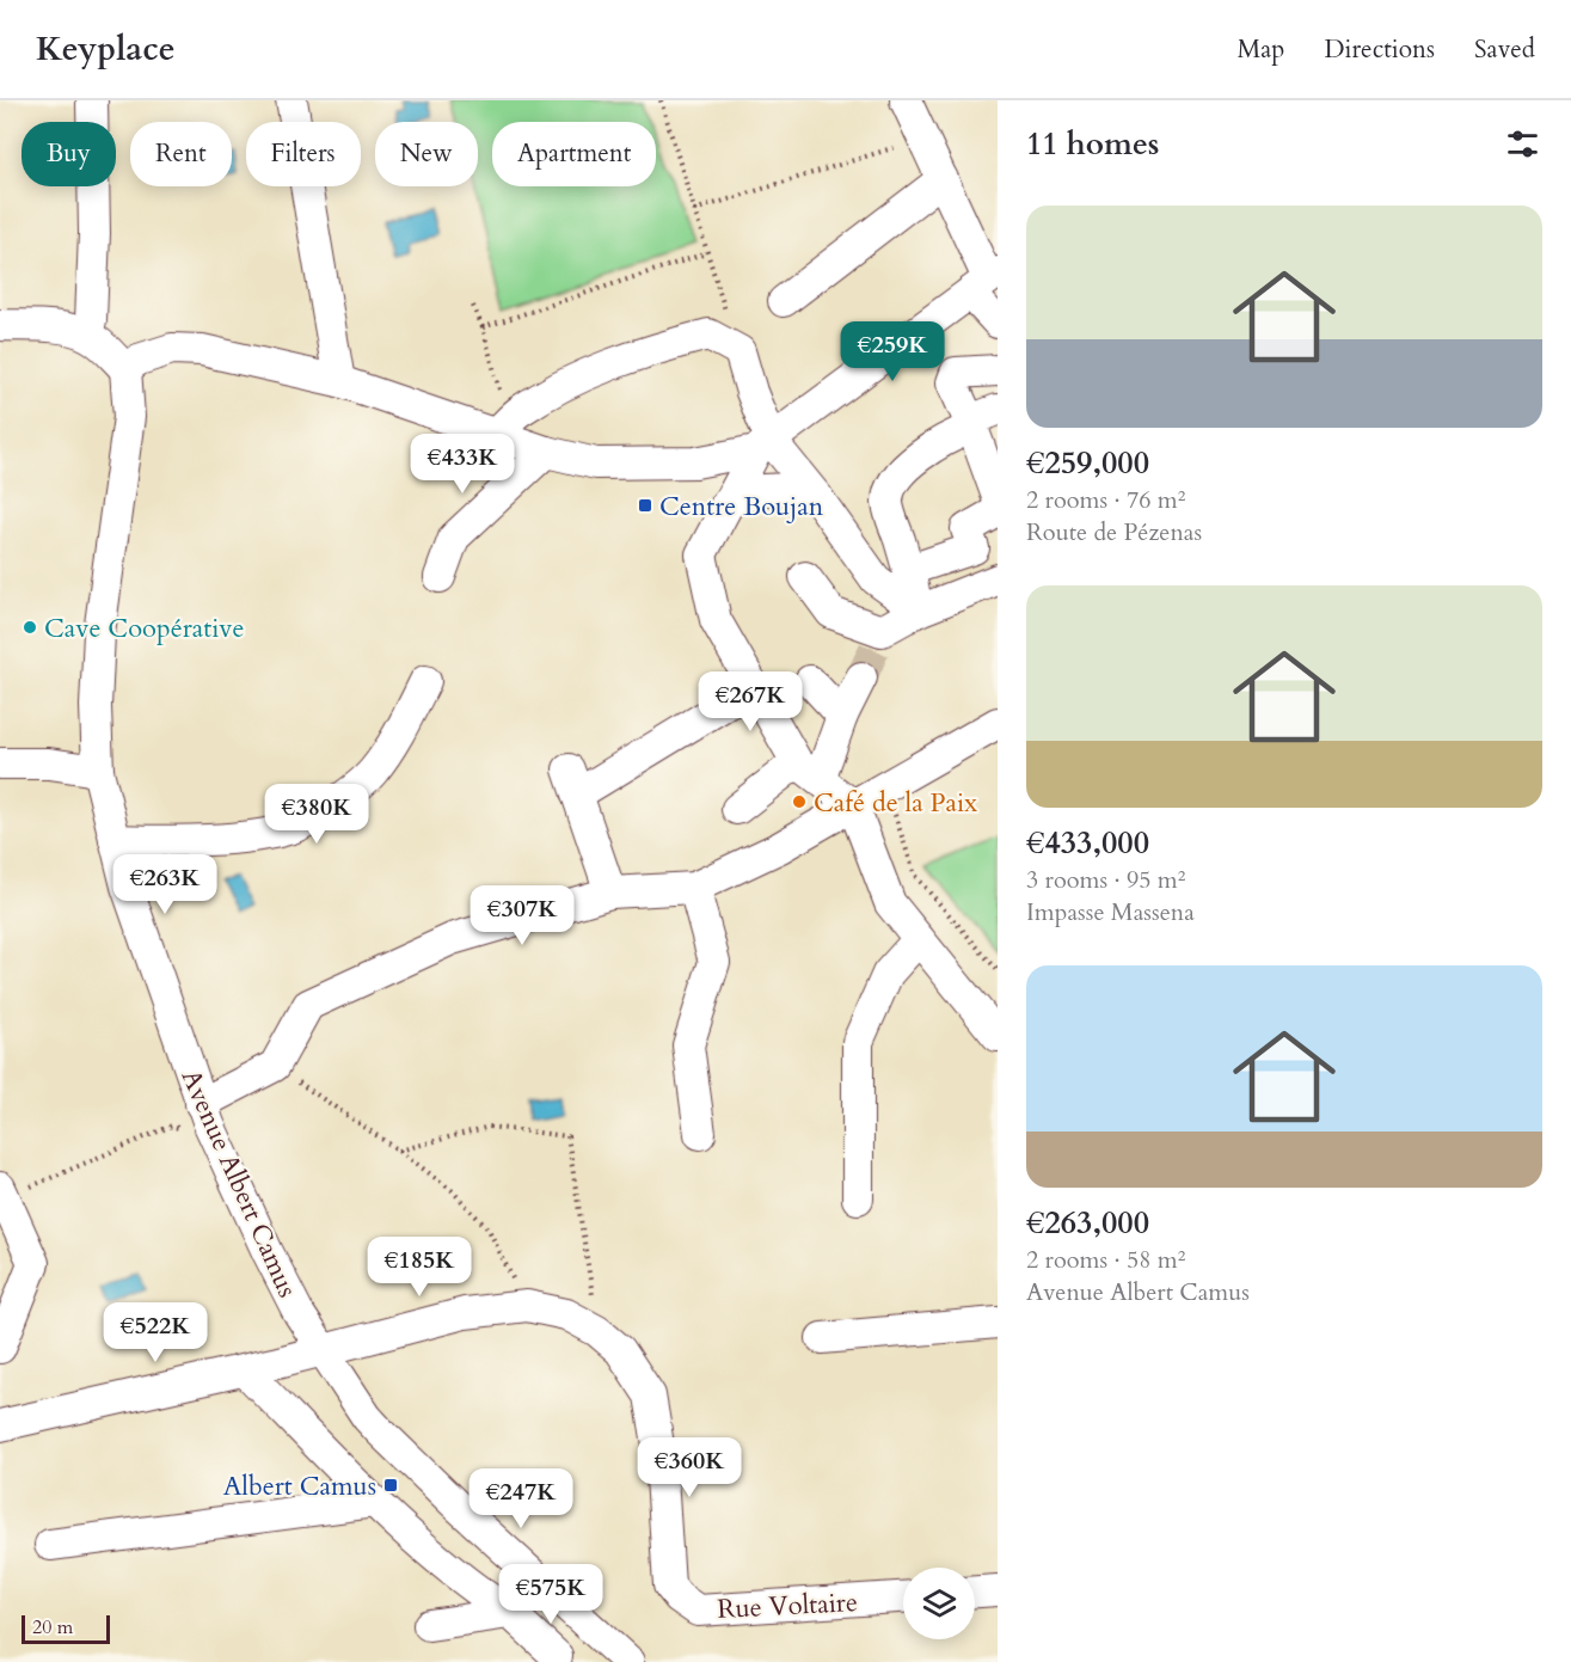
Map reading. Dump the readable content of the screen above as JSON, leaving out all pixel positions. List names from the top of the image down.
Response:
{
  "streets": {
    "street": ["Avenue Albert Camus", "Rue Voltaire"]
  },
  "crossings": [
    ["Avenue Albert Camus", "Rue Voltaire"]
  ],
  "places": {
    "transit": ["Centre Boujan", "Albert Camus"],
    "other": ["Cave Coopérative", "Café de la Paix"]
  },
  "scale_bar": "20 m",
  "page": {
    "header": "Keyplace",
    "nav": ["Map", "Directions", "Saved"],
    "heading": "11 homes",
    "chip": [
      "Buy",
      "Rent",
      "Filters",
      "New",
      "Apartment"
    ],
    "list": [
      {
        "name": "€259,000",
        "note": "2 rooms · 76 m² · Route de Pézenas"
      },
      {
        "name": "€433,000",
        "note": "3 rooms · 95 m² · Impasse Massena"
      },
      {
        "name": "€263,000",
        "note": "2 rooms · 58 m² · Avenue Albert Camus"
      }
    ],
    "price": [
      "€259K",
      "€433K",
      "€267K",
      "€380K",
      "€263K",
      "€307K",
      "€185K",
      "€522K",
      "€360K",
      "€247K",
      "€575K"
    ],
    "scale": "20 m"
  }
}
